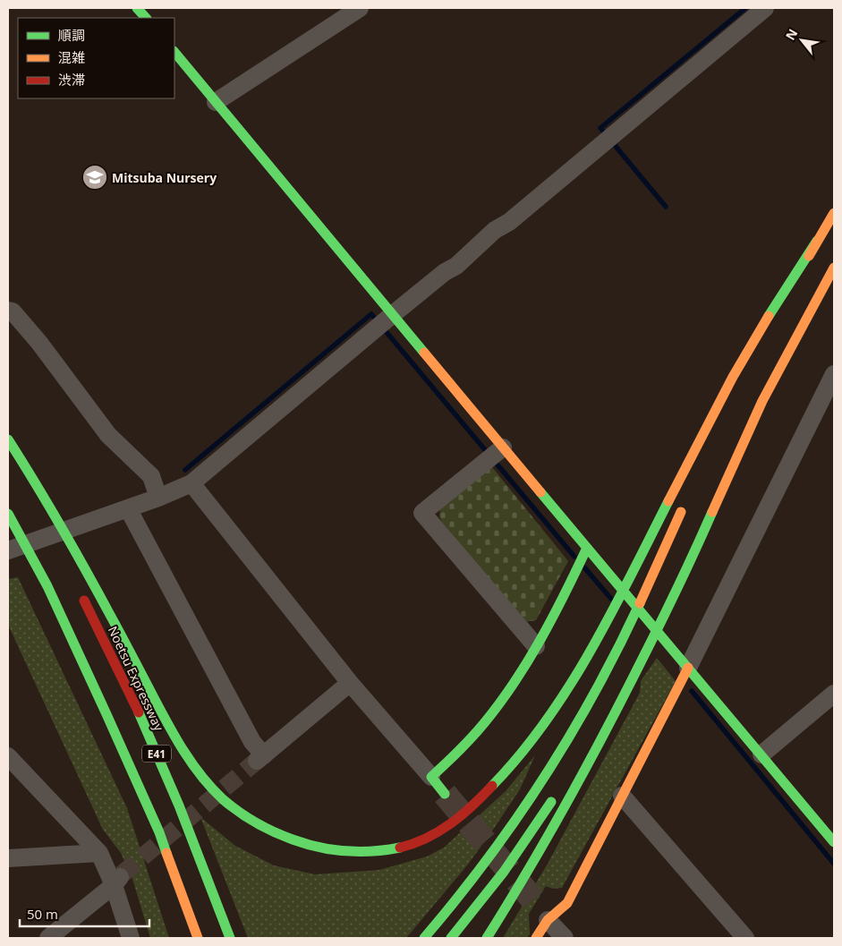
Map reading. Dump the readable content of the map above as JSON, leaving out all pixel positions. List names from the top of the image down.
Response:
{
  "streets": {
    "main road": ["Noetsu Expressway", "E41"]
  },
  "places": {
    "school or university": ["Mitsuba Nursery"]
  },
  "legend": ["順調", "混雑", "渋滞"],
  "scale_bar": "50 m",
  "north": "top left"
}
